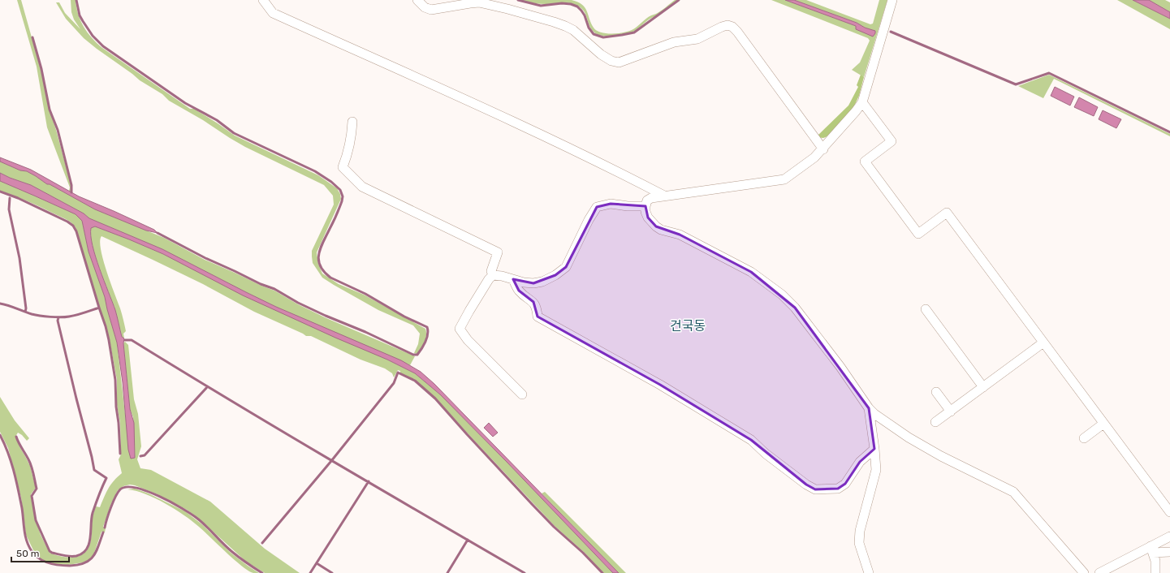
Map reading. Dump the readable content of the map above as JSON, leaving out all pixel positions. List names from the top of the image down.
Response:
{
  "districts": ["건국동"],
  "scale_bar": "50 m"
}
